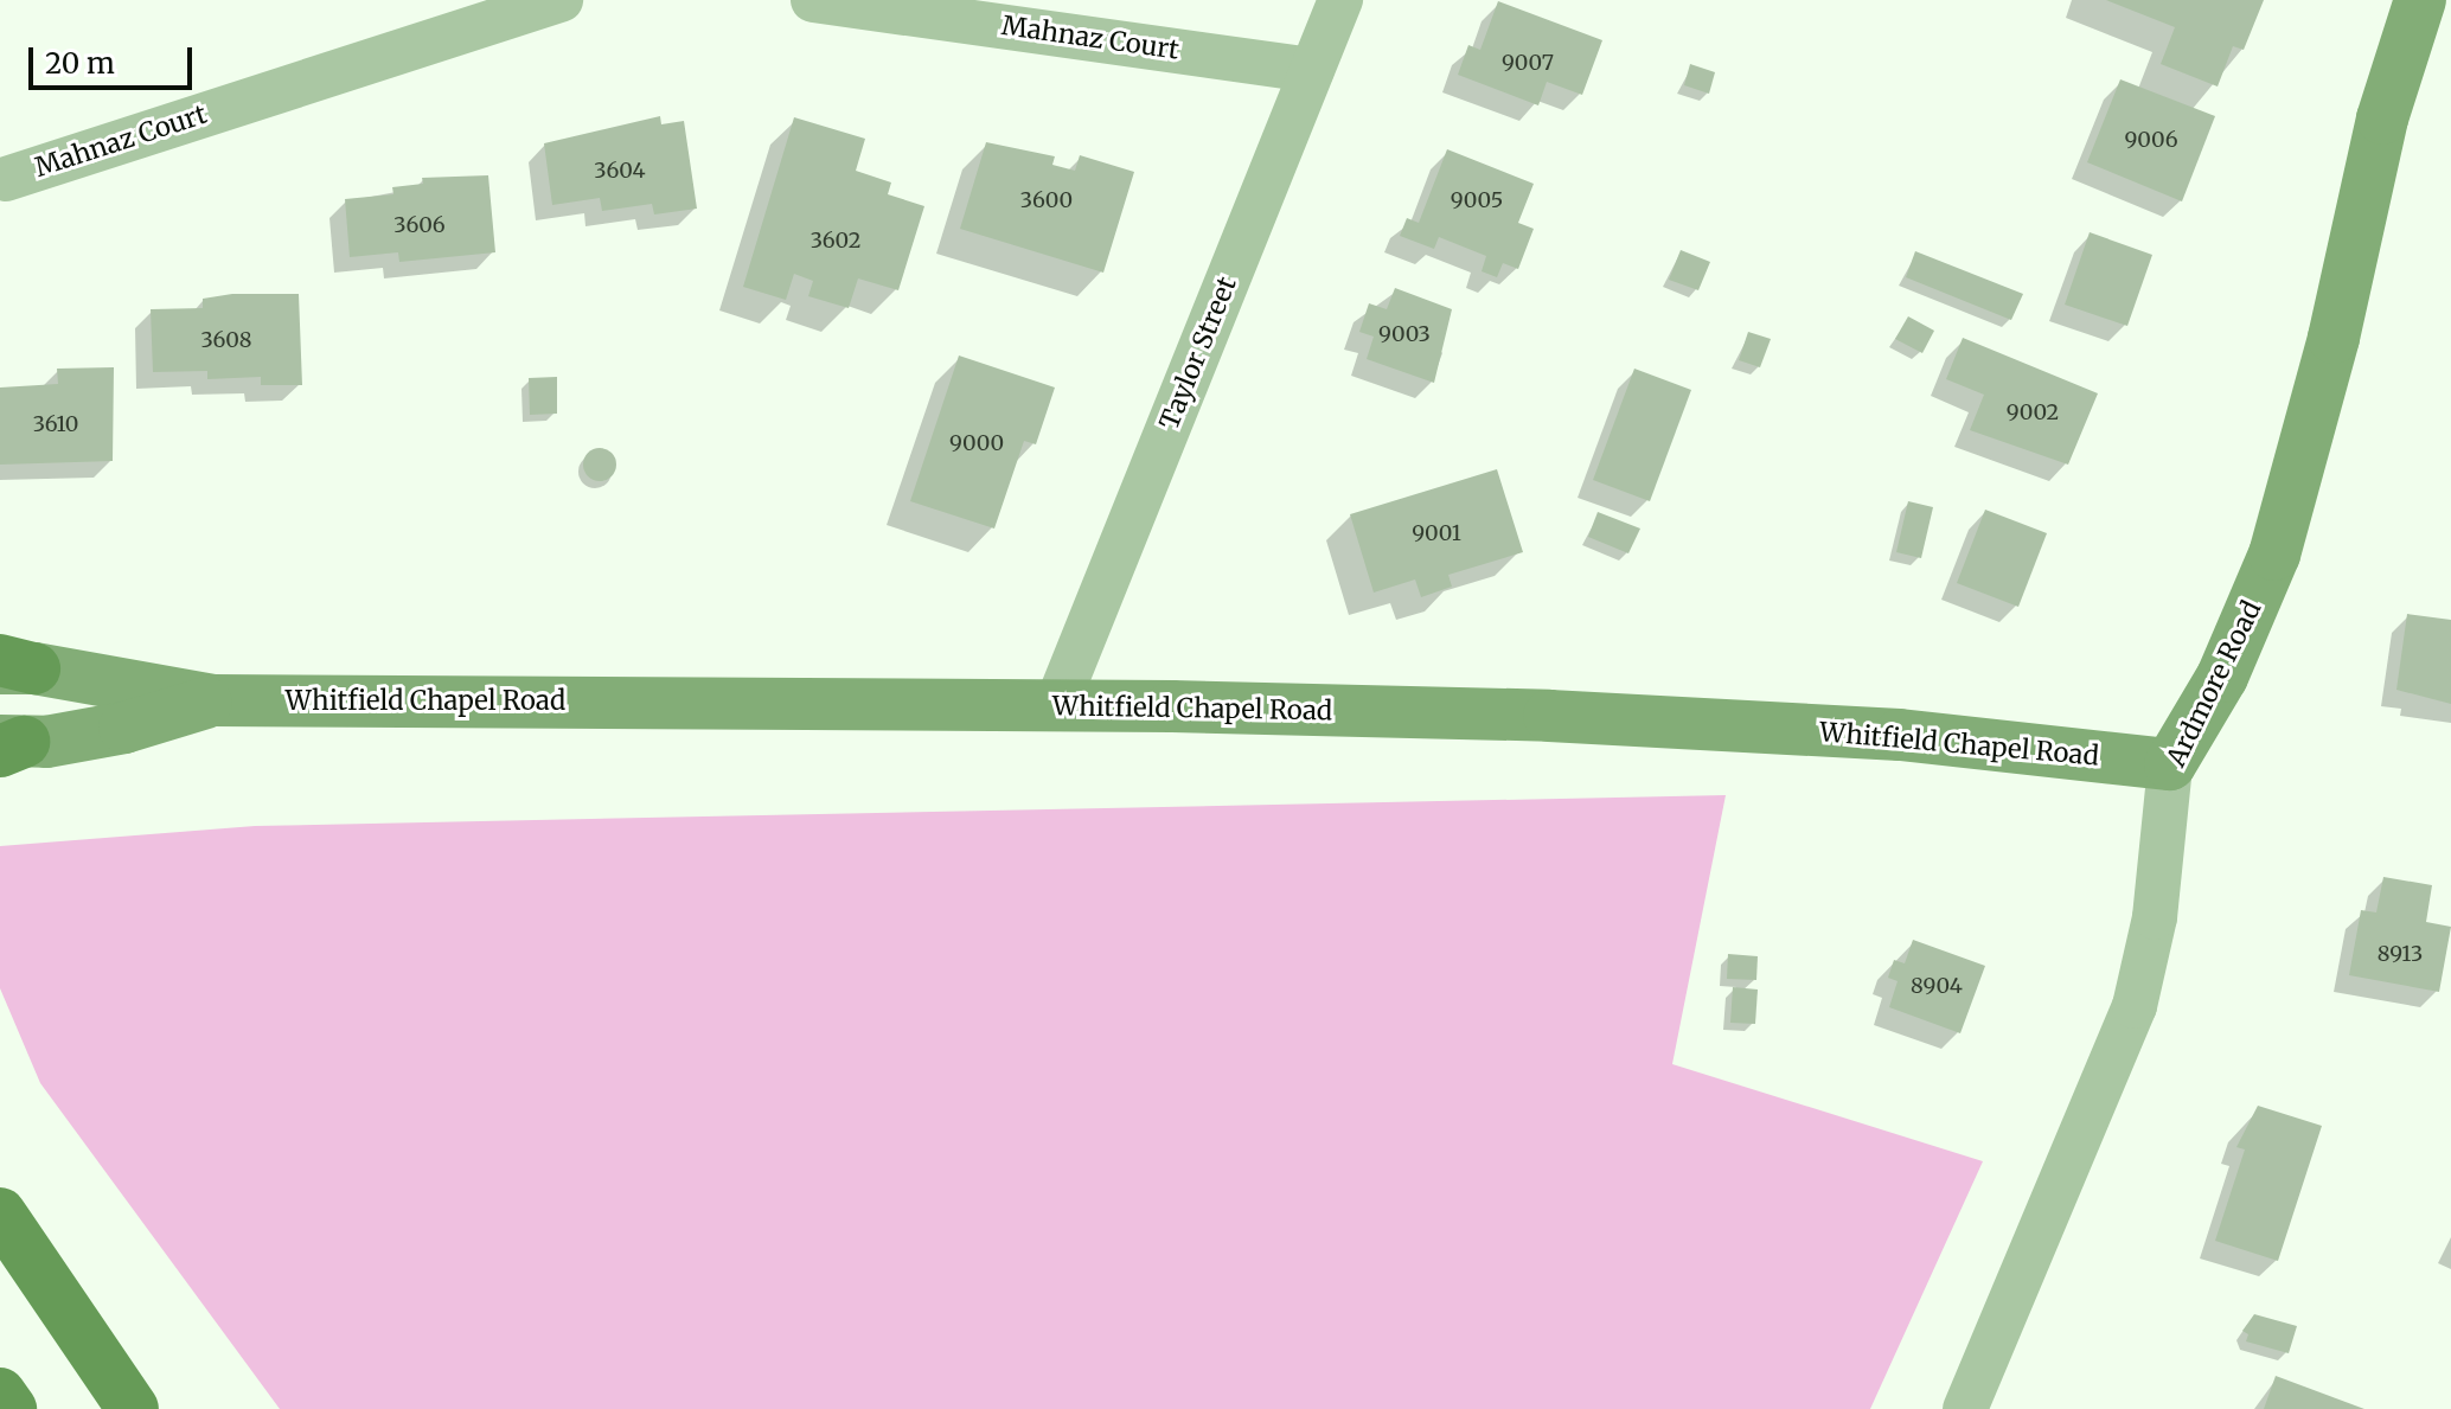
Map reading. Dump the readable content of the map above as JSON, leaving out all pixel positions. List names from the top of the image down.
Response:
{
  "streets": {
    "street": [
      "Mahnaz Court",
      "Taylor Street",
      "Ardmore Road",
      "Whitfield Chapel Road"
    ]
  },
  "crossings": [
    ["Mahnaz Court", "Taylor Street"],
    ["Taylor Street", "Whitfield Chapel Road"],
    ["Ardmore Road", "Whitfield Chapel Road"]
  ],
  "house_numbers": [
    "9007",
    "9006",
    "3604",
    "3600",
    "9005",
    "3606",
    "3602",
    "9003",
    "3608",
    "9002",
    "3610",
    "9000",
    "9001",
    "8913",
    "8904"
  ],
  "scale_bar": "20 m"
}
